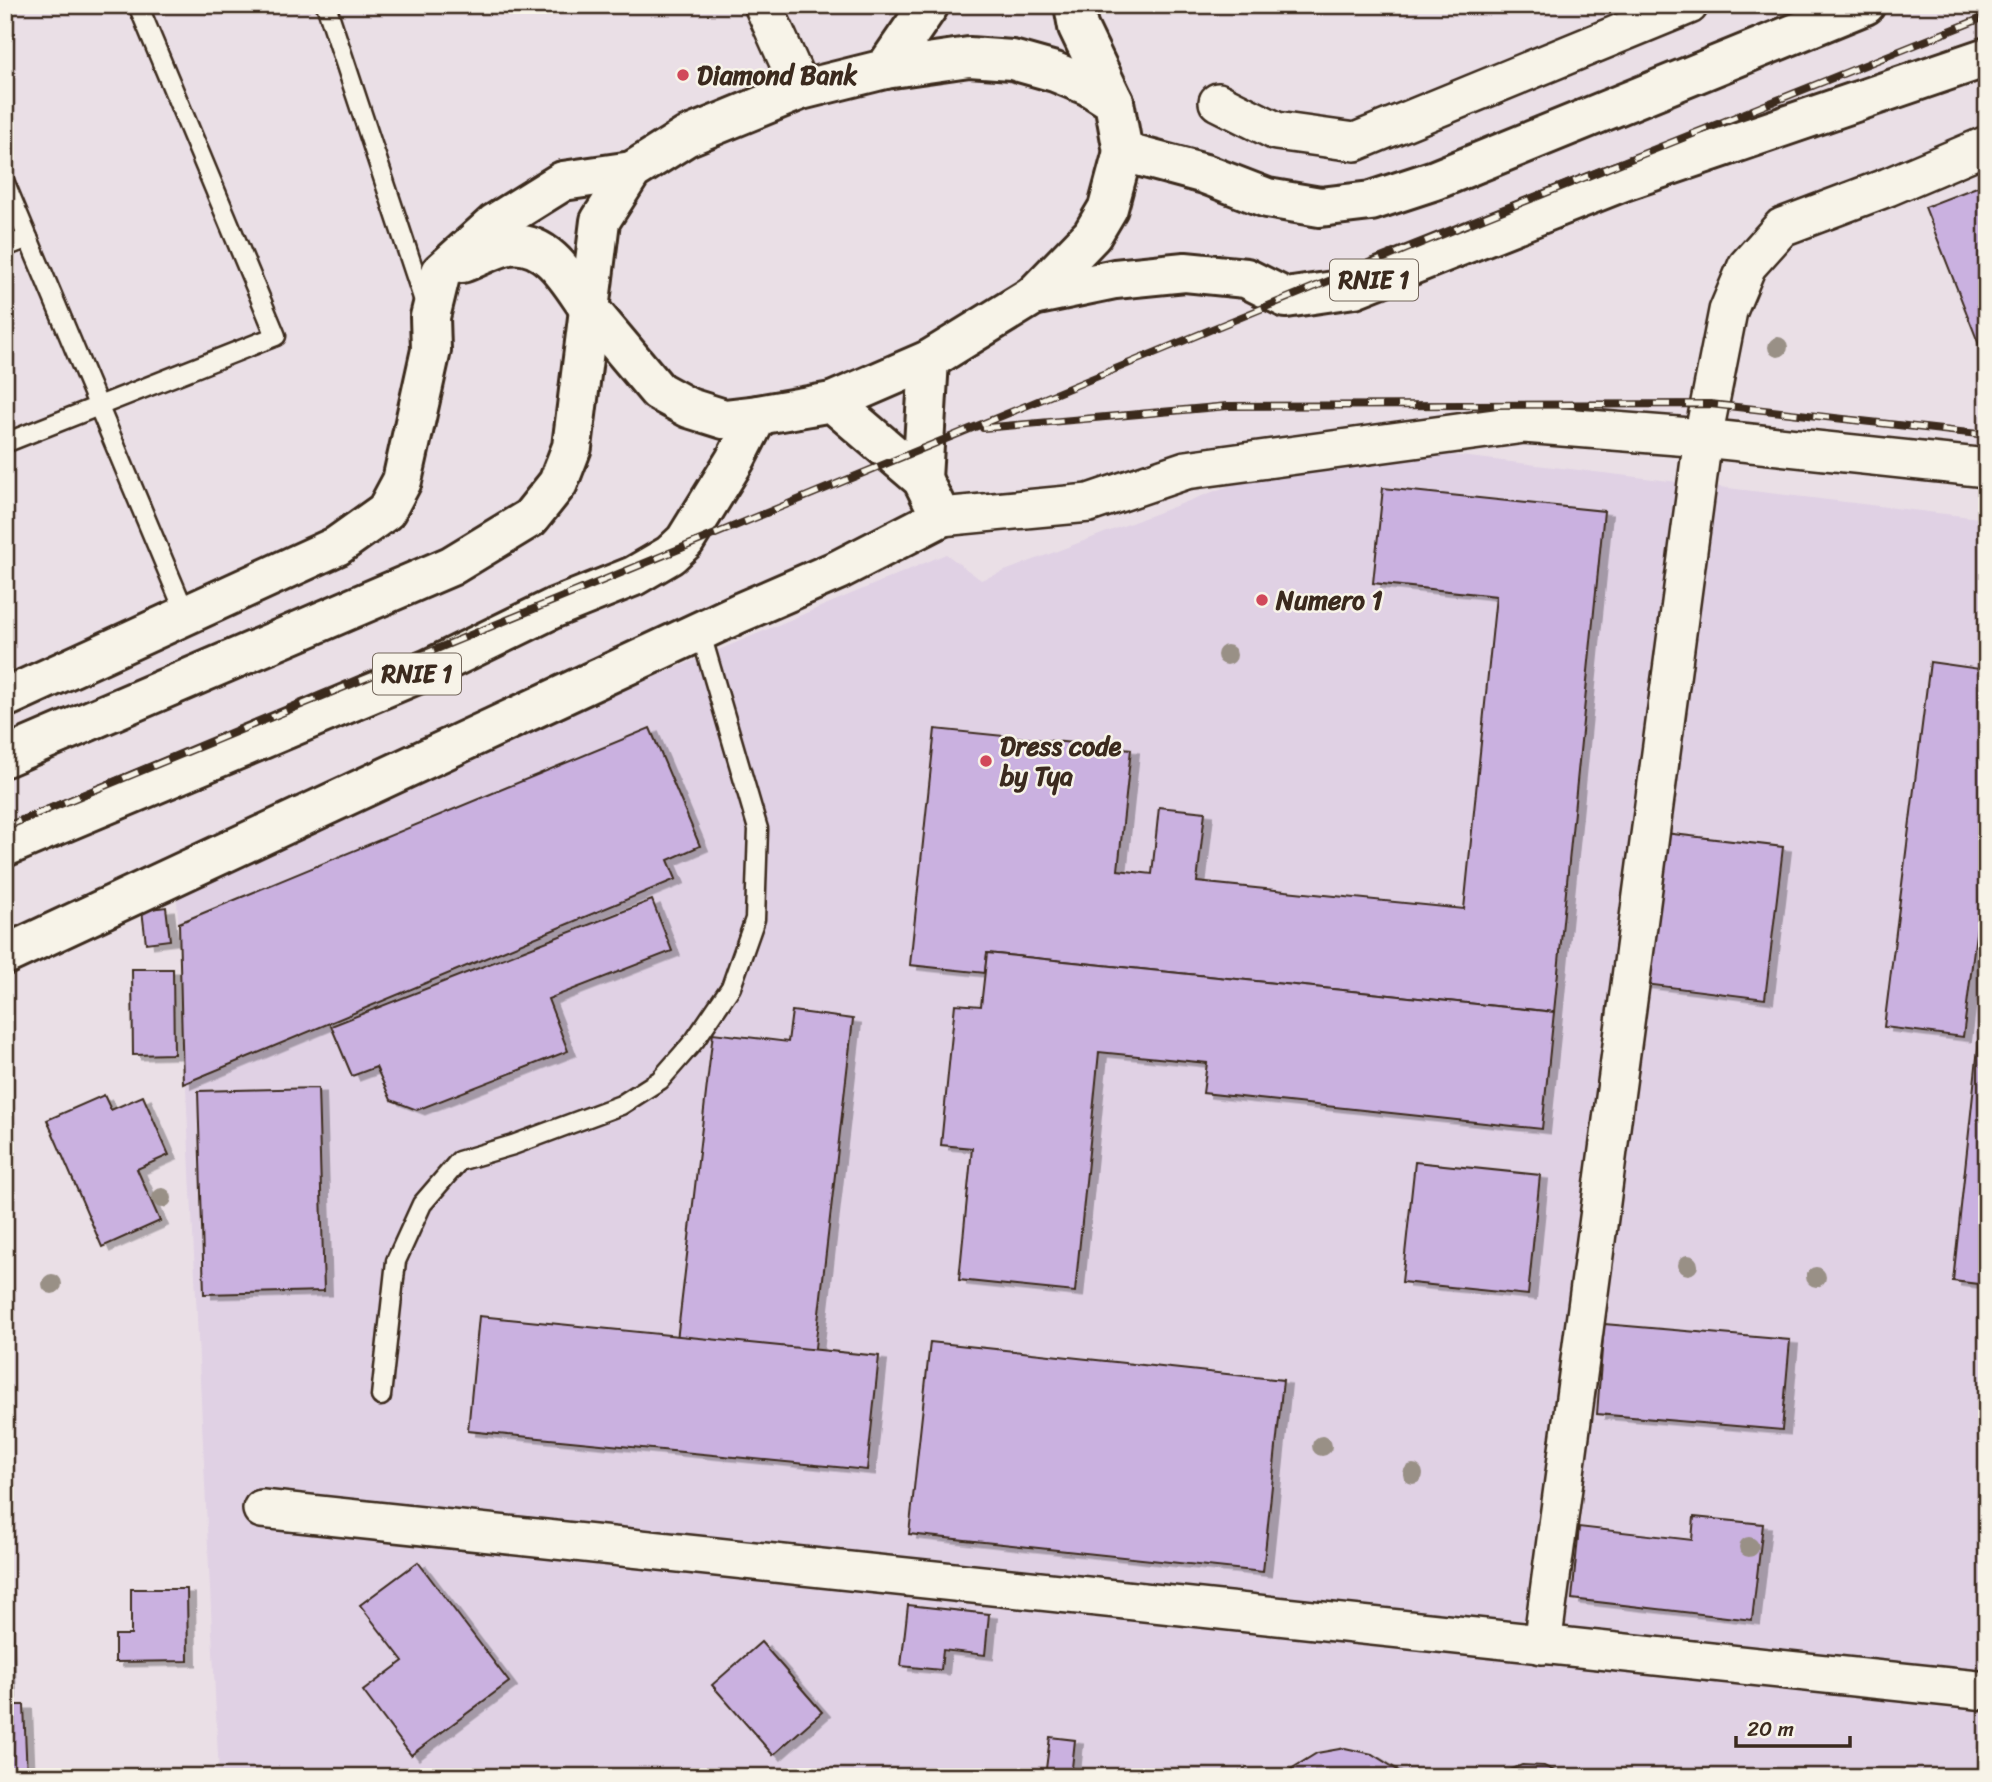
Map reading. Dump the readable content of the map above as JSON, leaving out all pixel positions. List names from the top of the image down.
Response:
{
  "streets": {
    "main road": ["RNIE 1"]
  },
  "places": ["Diamond Bank", "Numero 1", "Dress code by Tya"],
  "scale_bar": "20 m"
}
